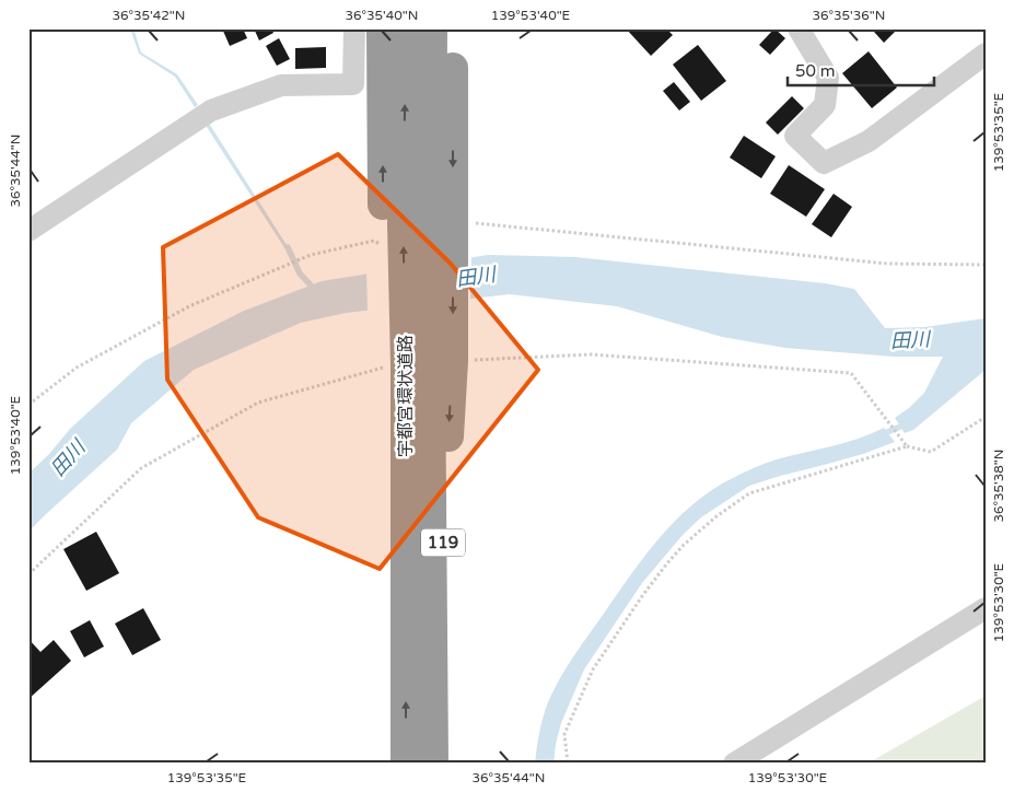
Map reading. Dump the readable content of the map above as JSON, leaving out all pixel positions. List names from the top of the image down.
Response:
{
  "streets": {
    "highway": ["宇都宮環状道路", "119"]
  },
  "crossings": [
    ["宇都宮環状道路", "119"]
  ],
  "water": ["田川"],
  "scale_bar": "50 m",
  "coordinates": [
    "36°35'42\"N",
    "36°35'40\"N",
    "139°53'40\"E",
    "36°35'36\"N",
    "139°53'35\"E",
    "36°35'44\"N",
    "36°35'38\"N",
    "139°53'30\"E"
  ]
}
